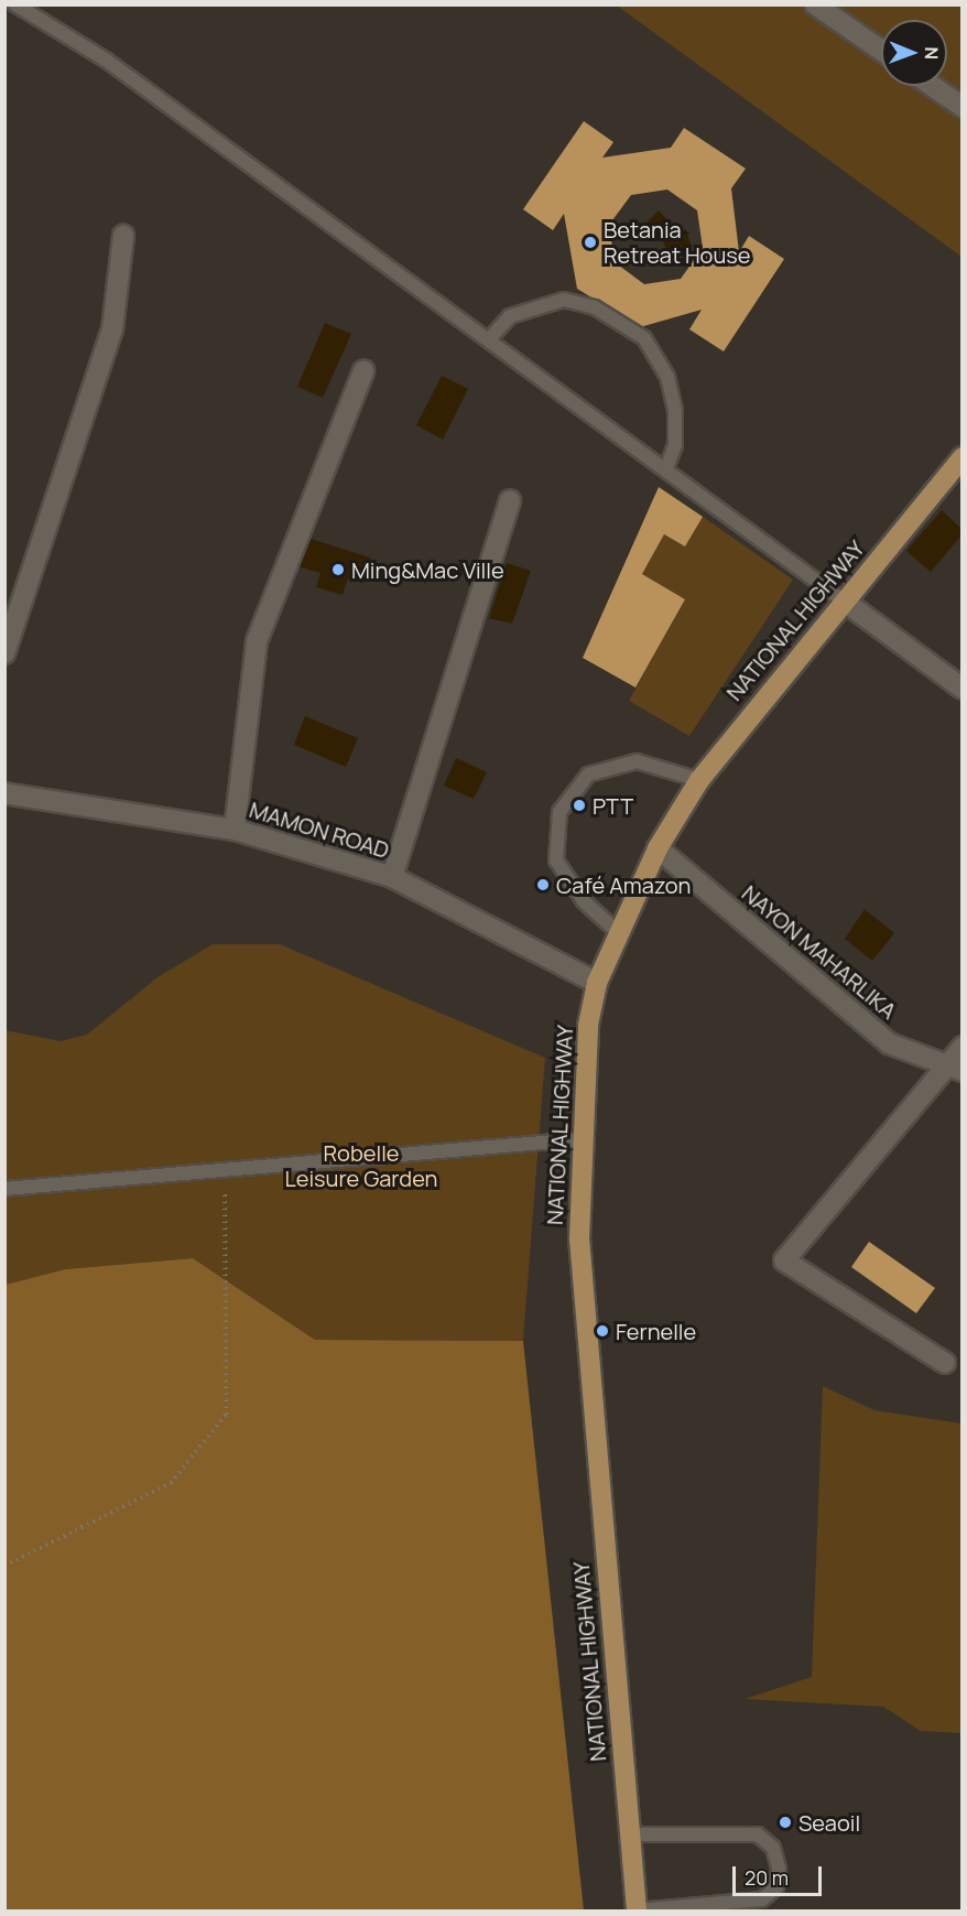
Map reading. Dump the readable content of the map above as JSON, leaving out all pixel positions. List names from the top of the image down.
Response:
{
  "streets": {
    "main road": ["NATIONAL HIGHWAY"],
    "street": ["MAMON ROAD", "NAYON MAHARLIKA"]
  },
  "crossings": [
    ["NATIONAL HIGHWAY", "MAMON ROAD"],
    ["NATIONAL HIGHWAY", "NAYON MAHARLIKA"]
  ],
  "parks": ["Robelle Leisure Garden"],
  "places": [
    "Betania Retreat House",
    "Ming&Mac Ville",
    "PTT",
    "Café Amazon",
    "Fernelle",
    "Seaoil"
  ],
  "scale_bar": "20 m",
  "north": "right"
}
